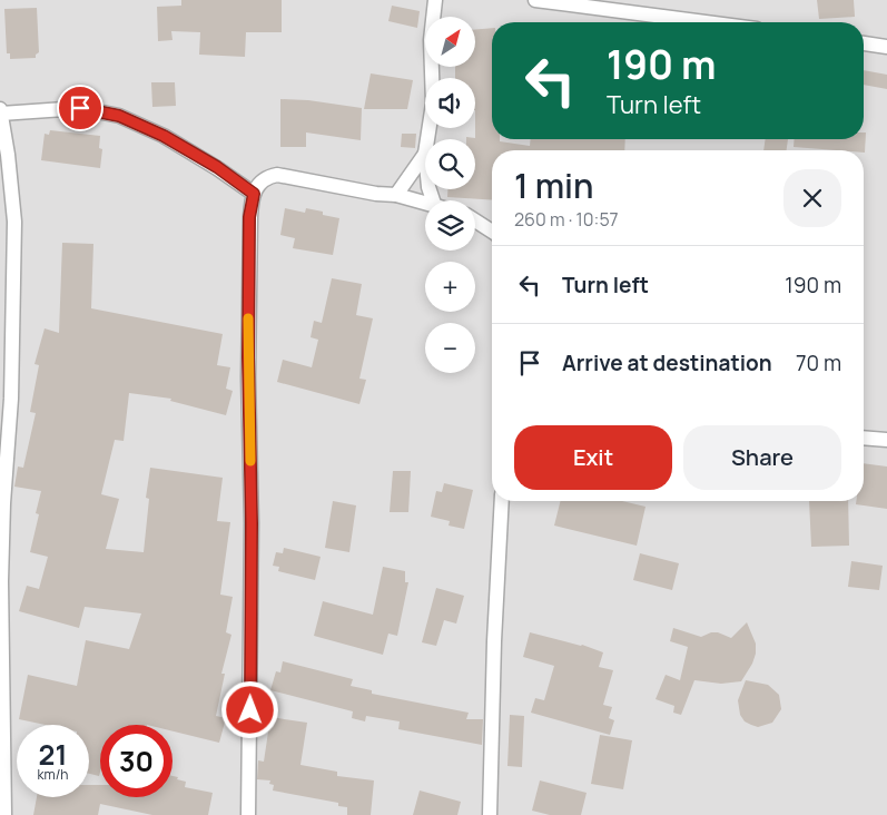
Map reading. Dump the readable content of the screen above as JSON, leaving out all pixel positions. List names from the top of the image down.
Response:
{
  "north": "top right",
  "page": {
    "map_buttons": ["+", "−"],
    "turn": ["190 m", "Turn left"],
    "heading": ["1 min", "260 m · 10:57"],
    "list": [
      {
        "name": "Turn left",
        "value": "190 m"
      },
      {
        "name": "Arrive at destination",
        "value": "70 m"
      }
    ],
    "buttons": ["Exit", "Share"],
    "speed": "21 km/h",
    "limit": "30"
  }
}
